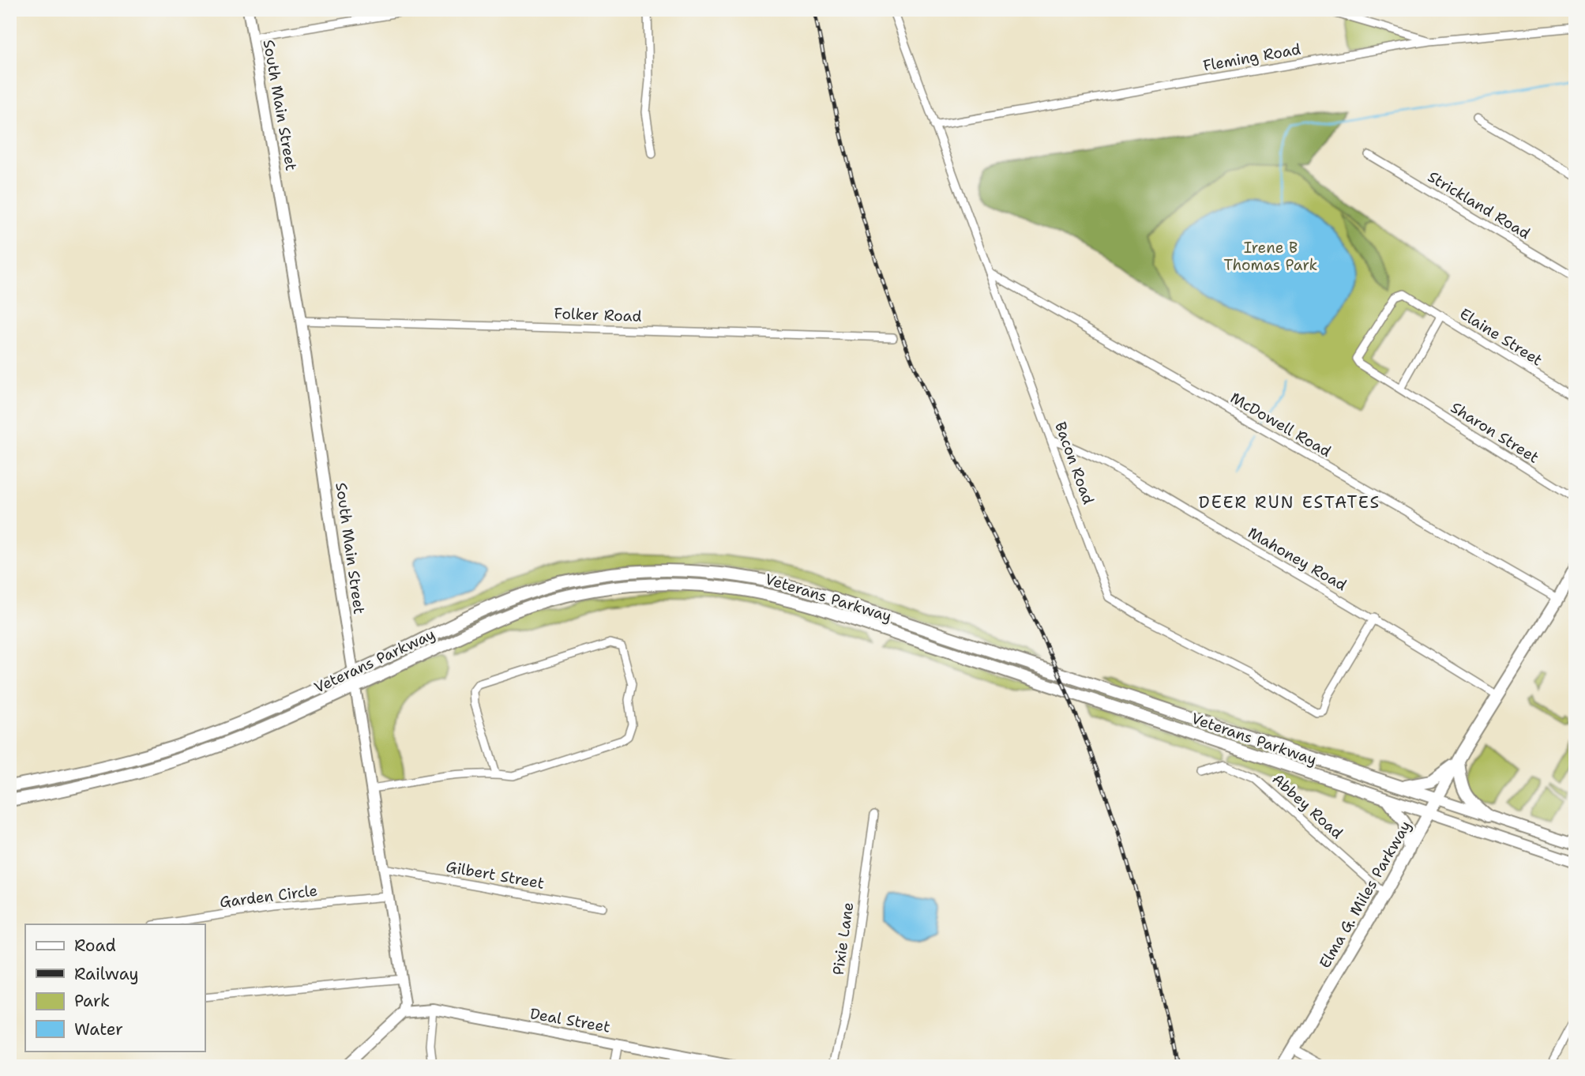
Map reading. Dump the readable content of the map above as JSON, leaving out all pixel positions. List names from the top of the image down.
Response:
{
  "streets": {
    "main road": ["Veterans Parkway", "Elma G. Miles Parkway"],
    "street": [
      "Fleming Road",
      "South Main Street",
      "Strickland Road",
      "Folker Road",
      "Elaine Street",
      "McDowell Road",
      "Sharon Street",
      "Bacon Road",
      "Mahoney Road",
      "Abbey Road",
      "Gilbert Street",
      "Garden Circle",
      "Pixie Lane",
      "Deal Street"
    ]
  },
  "crossings": [
    ["Fleming Road", "Bacon Road"],
    ["South Main Street", "Folker Road"],
    ["South Main Street", "Veterans Parkway"],
    ["South Main Street", "Gilbert Street"],
    ["South Main Street", "Garden Circle"],
    ["South Main Street", "Deal Street"],
    ["Elaine Street", "Sharon Street"],
    ["McDowell Road", "Bacon Road"],
    ["McDowell Road", "Elma G. Miles Parkway"],
    ["Bacon Road", "Mahoney Road"],
    ["Mahoney Road", "Elma G. Miles Parkway"],
    ["Veterans Parkway", "Elma G. Miles Parkway"],
    ["Abbey Road", "Elma G. Miles Parkway"]
  ],
  "districts": ["DEER RUN ESTATES"],
  "parks": ["Irene B Thomas Park"],
  "legend": [
    "Road",
    "Railway",
    "Park",
    "Water"
  ]
}
